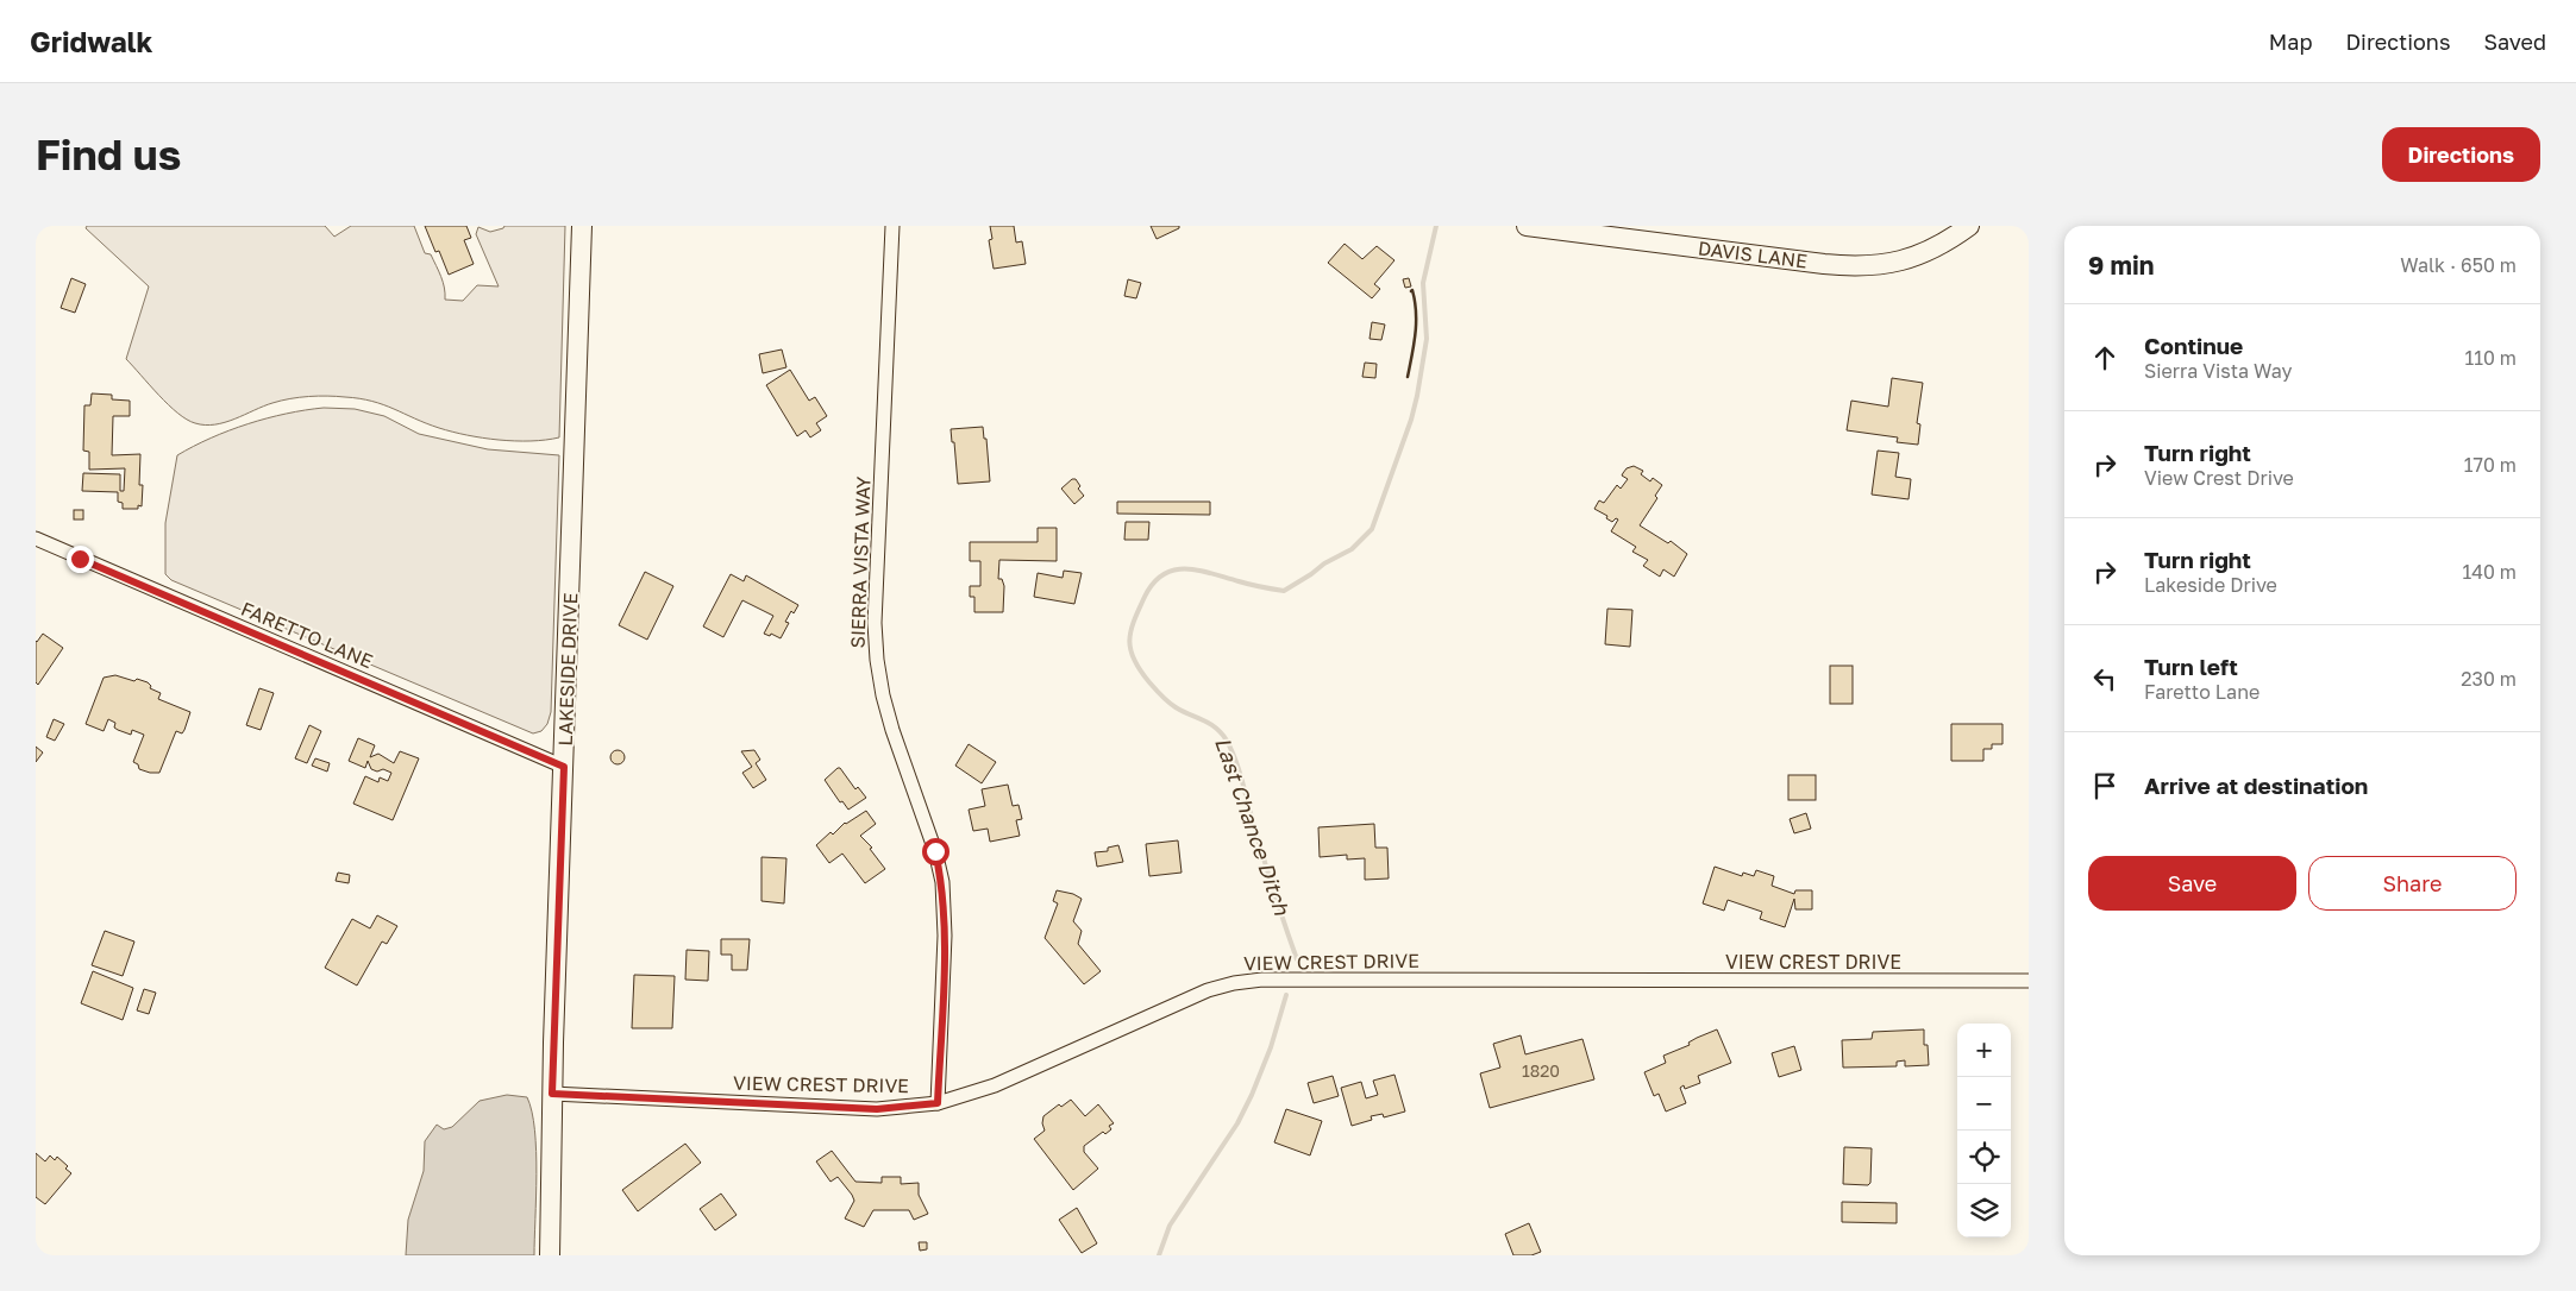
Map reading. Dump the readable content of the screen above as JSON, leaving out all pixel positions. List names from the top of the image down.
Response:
{
  "streets": {
    "street": [
      "DAVIS LANE",
      "SIERRA VISTA WAY",
      "FARETTO LANE",
      "LAKESIDE DRIVE",
      "VIEW CREST DRIVE"
    ]
  },
  "crossings": [
    ["SIERRA VISTA WAY", "VIEW CREST DRIVE"],
    ["FARETTO LANE", "LAKESIDE DRIVE"],
    ["LAKESIDE DRIVE", "VIEW CREST DRIVE"]
  ],
  "water": ["Last Chance Ditch"],
  "house_numbers": ["1820"],
  "page": {
    "header": "Gridwalk",
    "nav": ["Map", "Directions", "Saved"],
    "buttons": [
      "Directions",
      ["Save", "Share"]
    ],
    "title": "Find us",
    "heading": ["9 min", "Walk · 650 m"],
    "list": [
      ["Continue", "Sierra Vista Way", "110 m"],
      ["Turn right", "View Crest Drive", "170 m"],
      ["Turn right", "Lakeside Drive", "140 m"],
      ["Turn left", "Faretto Lane", "230 m"],
      "Arrive at destination"
    ],
    "map_buttons": ["+", "−"]
  }
}
